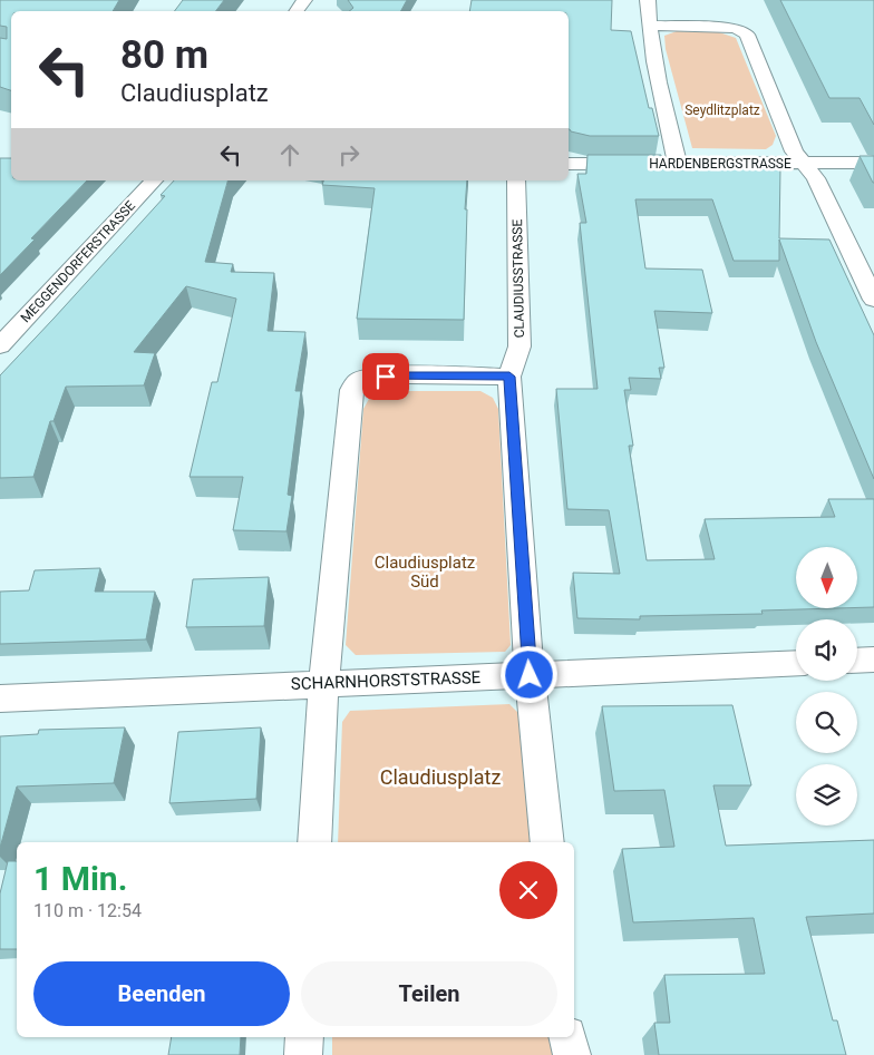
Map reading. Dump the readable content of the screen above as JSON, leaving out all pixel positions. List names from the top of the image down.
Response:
{
  "streets": {
    "street": [
      "HARDENBERGSTRASSE",
      "MEGGENDORFERSTRASSE",
      "CLAUDIUSSTRASSE",
      "SCHARNHORSTSTRASSE"
    ]
  },
  "parks": ["Seydlitzplatz", "Claudiusplatz Süd", "Claudiusplatz"],
  "north": "bottom",
  "page": {
    "turn": ["80 m", "Claudiusplatz"],
    "heading": ["1 Min.", "110 m · 12:54"],
    "buttons": ["Beenden", "Teilen"]
  }
}
